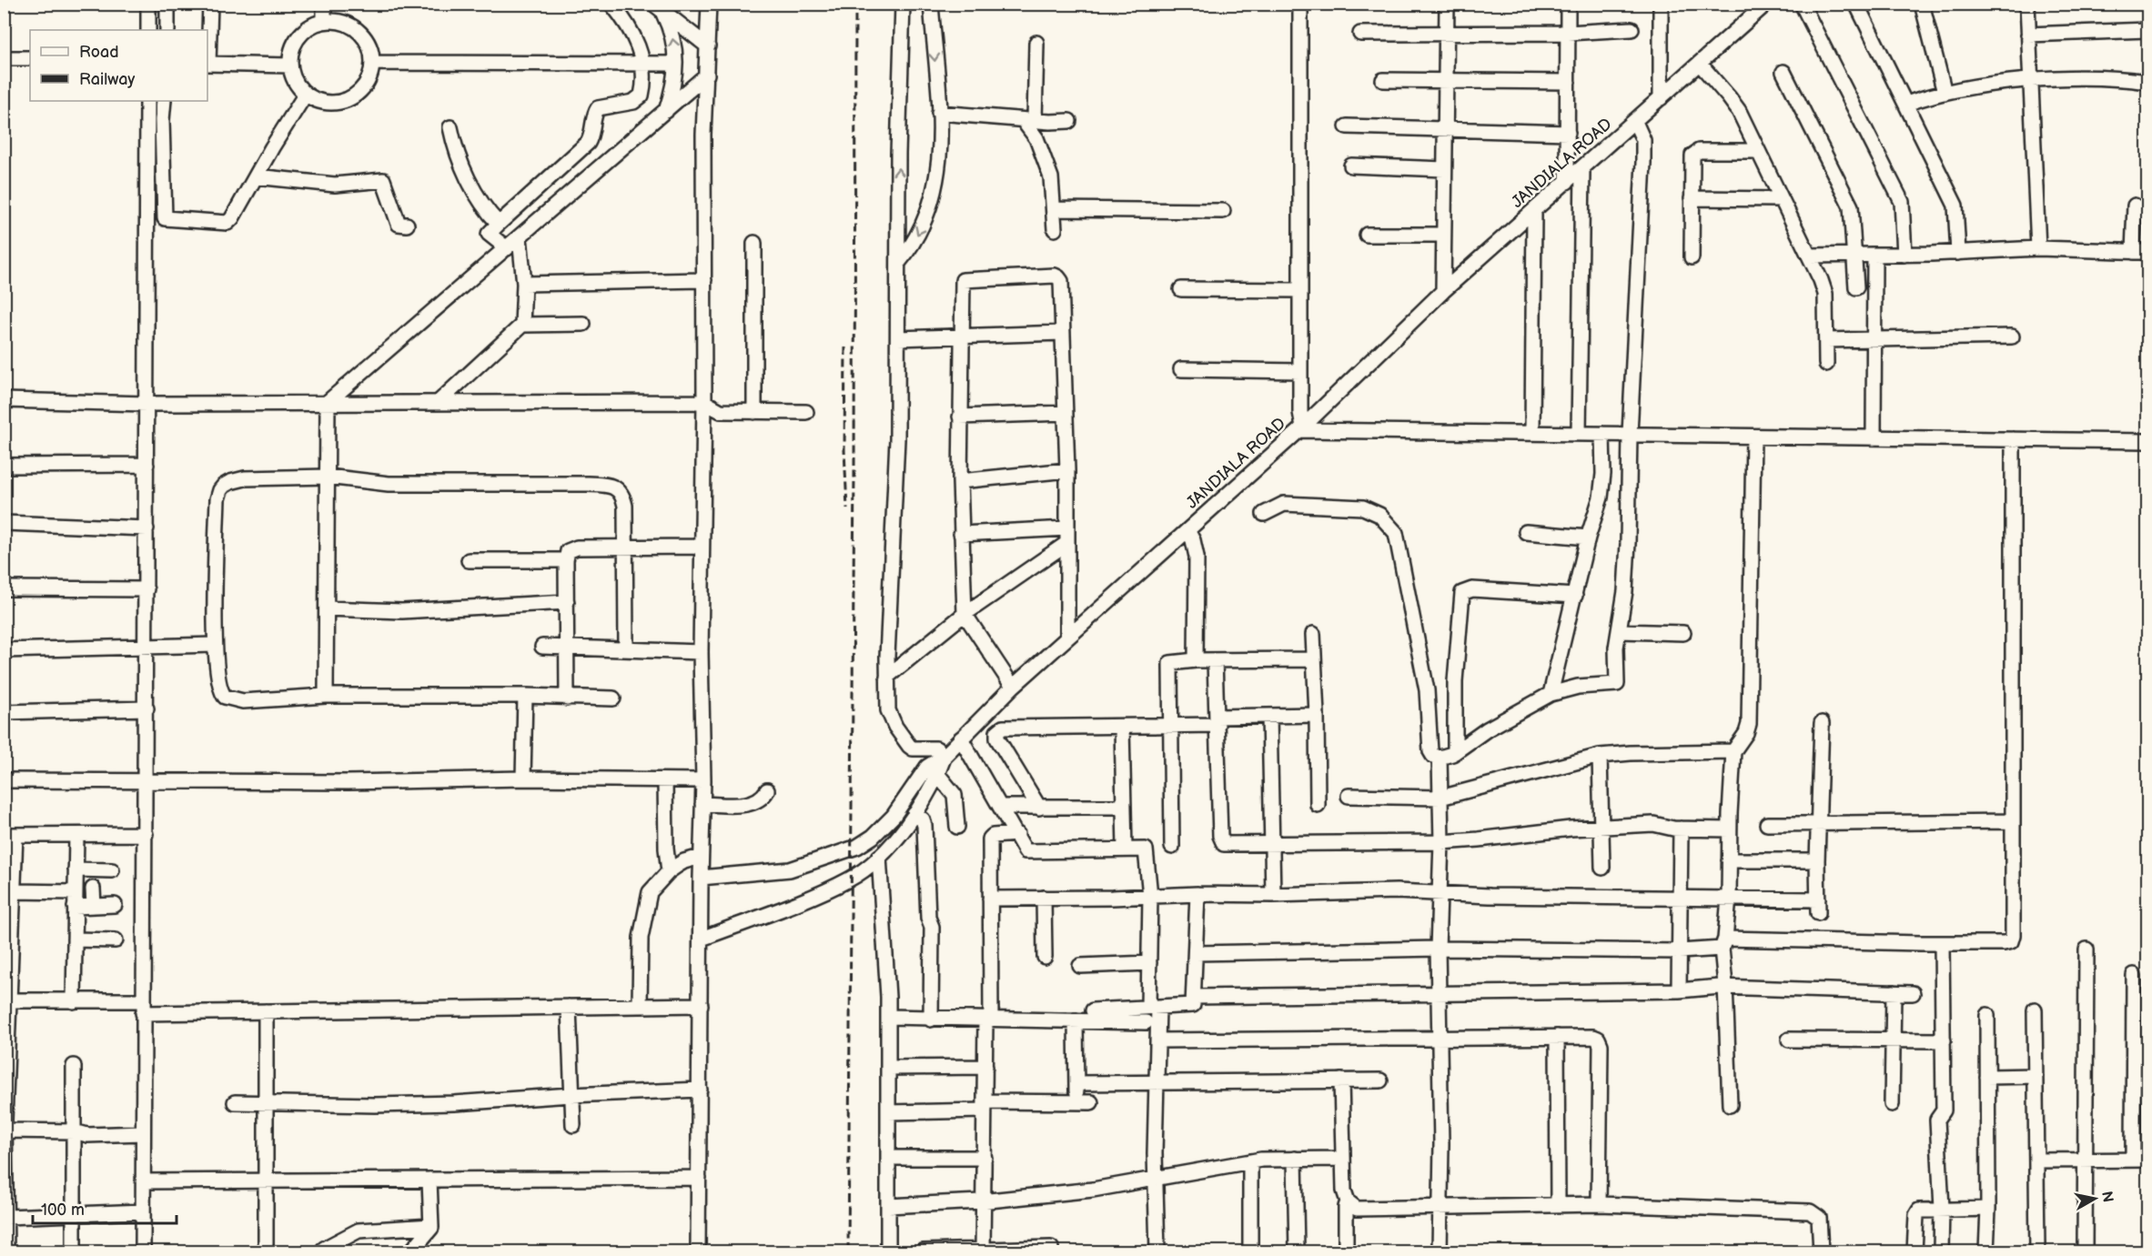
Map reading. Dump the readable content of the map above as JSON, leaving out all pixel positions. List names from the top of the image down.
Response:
{
  "streets": {
    "street": ["JANDIALA ROAD"]
  },
  "legend": ["Road", "Railway"],
  "scale_bar": "100 m",
  "north": "right"
}
